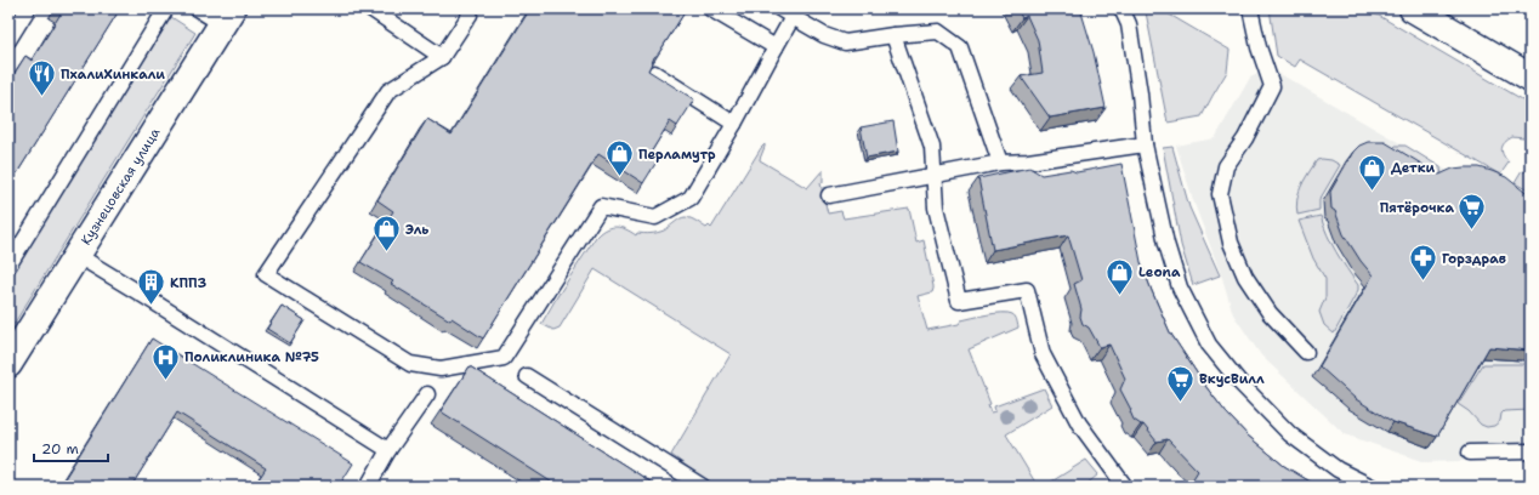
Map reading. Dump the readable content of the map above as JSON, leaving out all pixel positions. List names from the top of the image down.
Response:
{
  "streets": {
    "street": ["Кузнецовская улица"]
  },
  "places": {
    "restaurant": ["ПхалиХинкали"],
    "shop": [
      "Перламутр",
      "Детки",
      "Эль",
      "Leona"
    ],
    "supermarket": ["Пятёрочка", "ВкусВилл"],
    "pharmacy": ["Горздрав"],
    "building": ["КПП3"],
    "hospital": ["Поликлиника №75"]
  },
  "scale_bar": "20 m"
}
